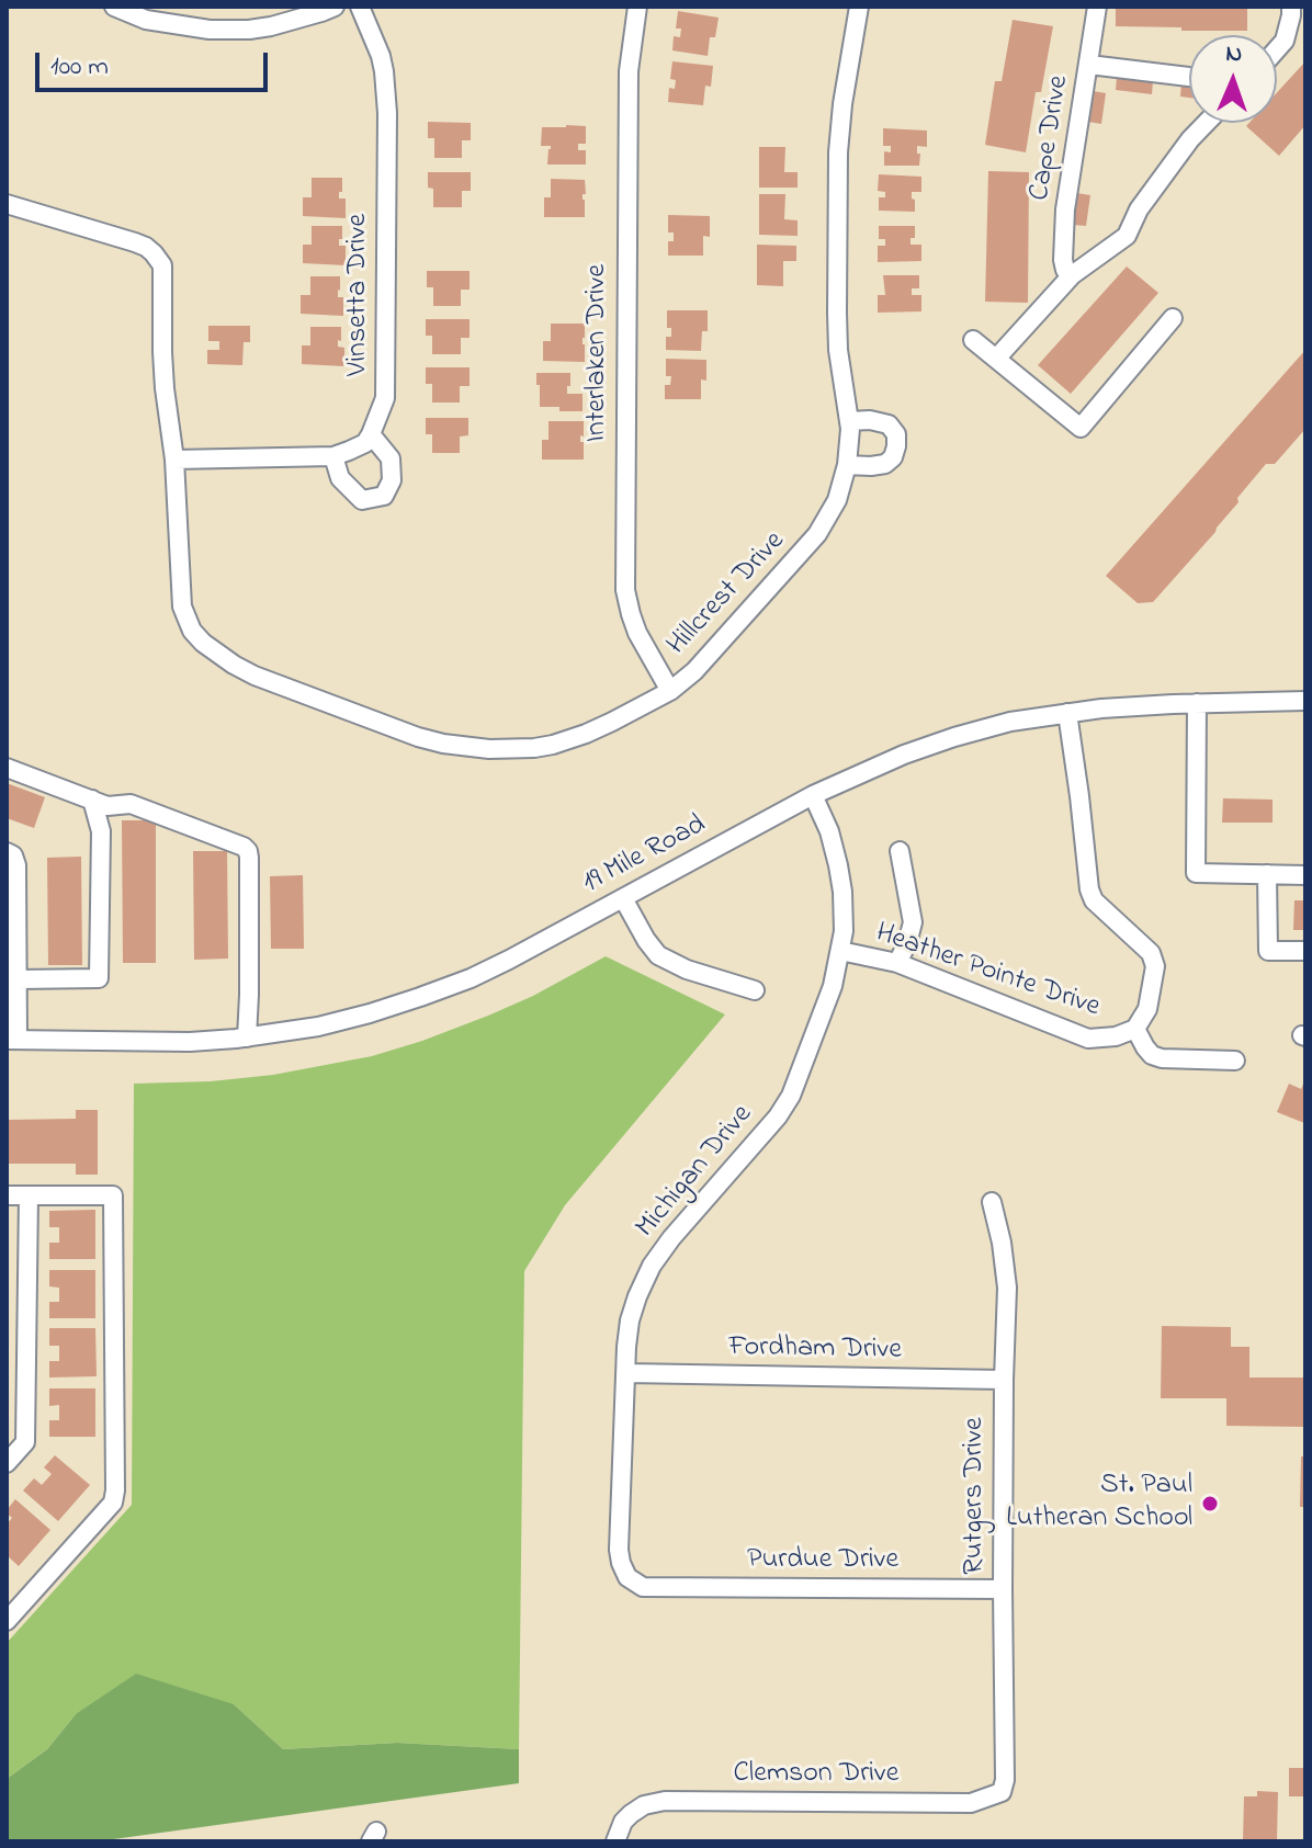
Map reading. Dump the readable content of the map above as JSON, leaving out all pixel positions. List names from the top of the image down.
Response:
{
  "streets": {
    "street": [
      "Cape Drive",
      "Vinsetta Drive",
      "Interlaken Drive",
      "Hillcrest Drive",
      "19 Mile Road",
      "Heather Pointe Drive",
      "Michigan Drive",
      "Fordham Drive",
      "Rutgers Drive",
      "Purdue Drive",
      "Clemson Drive"
    ]
  },
  "crossings": [
    ["Interlaken Drive", "Hillcrest Drive"],
    ["19 Mile Road", "Heather Pointe Drive"],
    ["19 Mile Road", "Michigan Drive"],
    ["Heather Pointe Drive", "Michigan Drive"],
    ["Michigan Drive", "Fordham Drive"],
    ["Michigan Drive", "Purdue Drive"],
    ["Fordham Drive", "Rutgers Drive"],
    ["Rutgers Drive", "Purdue Drive"],
    ["Rutgers Drive", "Clemson Drive"]
  ],
  "places": ["St. Paul Lutheran School"],
  "scale_bar": "100 m",
  "north": "top"
}
